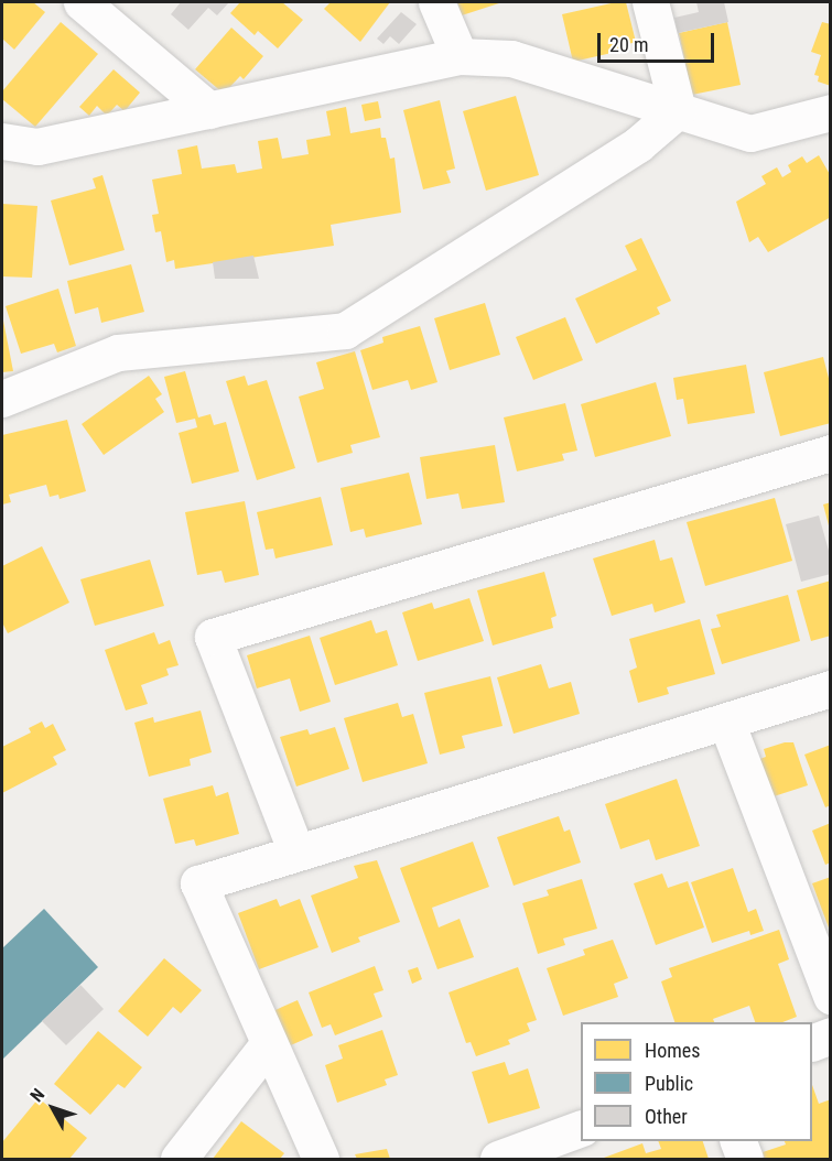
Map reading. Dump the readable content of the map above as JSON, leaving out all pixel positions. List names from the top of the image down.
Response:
{
  "legend": ["Homes", "Public", "Other"],
  "scale_bar": "20 m",
  "north": "top left"
}
